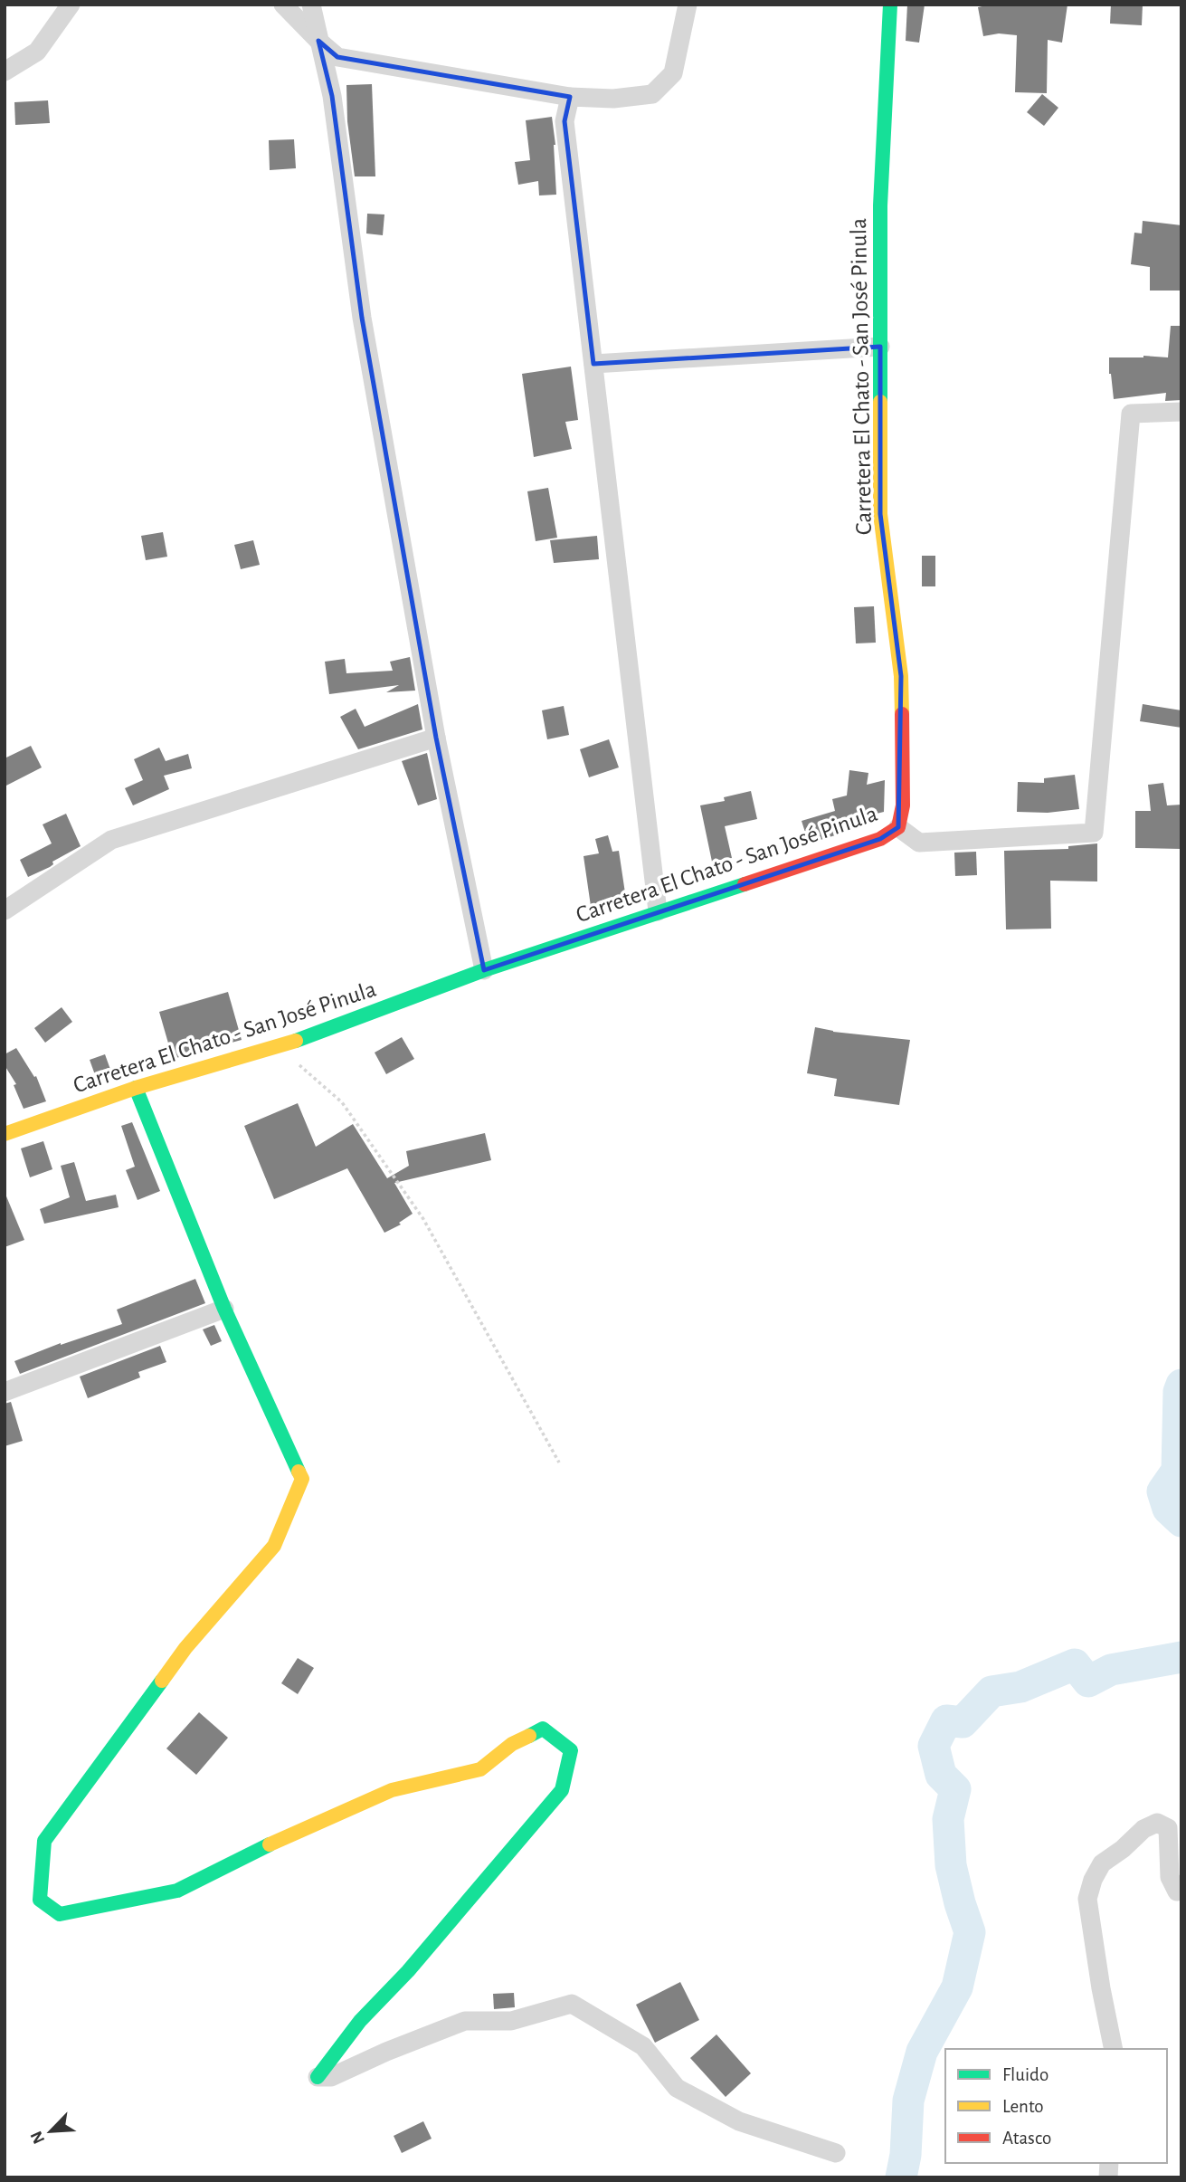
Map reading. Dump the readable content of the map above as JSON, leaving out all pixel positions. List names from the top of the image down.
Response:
{
  "streets": {
    "street": ["Carretera El Chato - San José Pinula"]
  },
  "legend": ["Fluido", "Lento", "Atasco"],
  "north": "bottom left"
}
